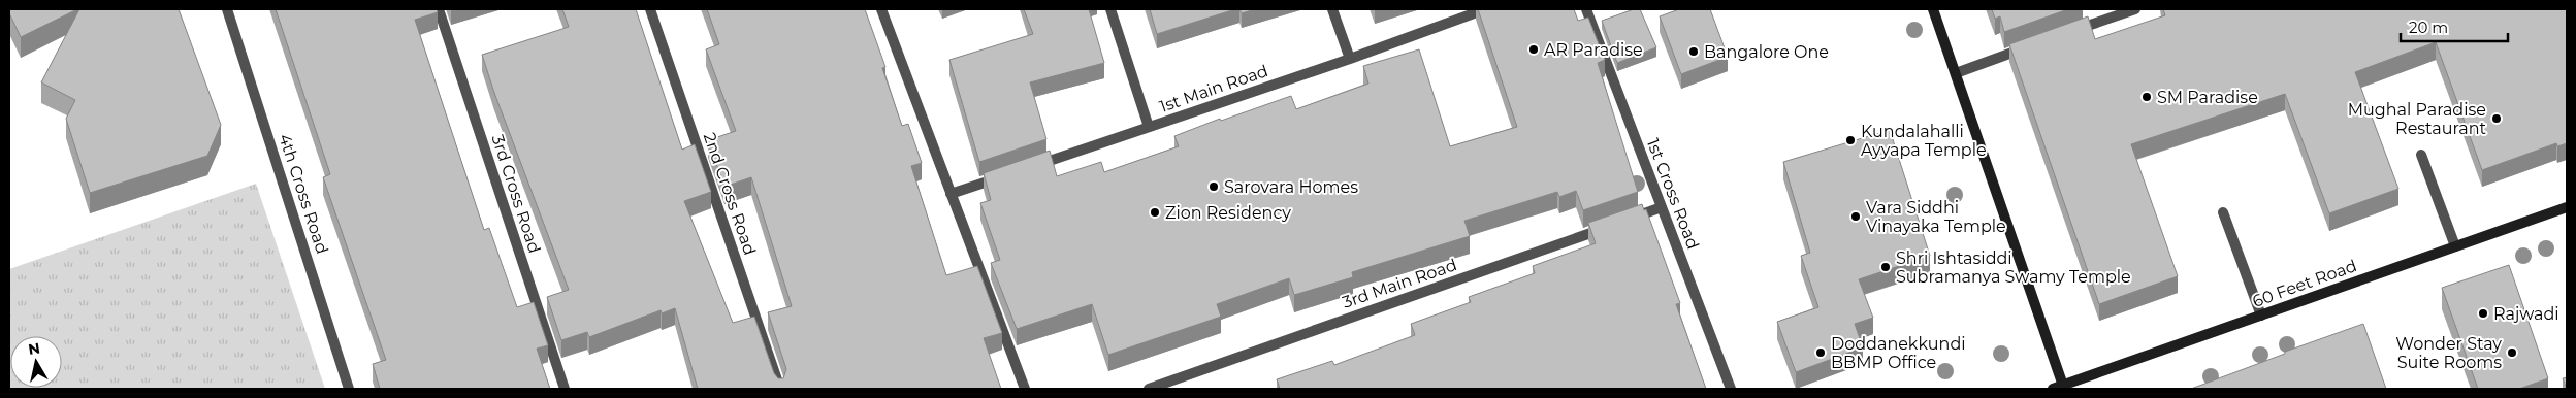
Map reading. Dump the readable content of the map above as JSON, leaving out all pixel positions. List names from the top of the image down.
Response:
{
  "streets": {
    "street": [
      "1st Main Road",
      "4th Cross Road",
      "3rd Cross Road",
      "2nd Cross Road",
      "1st Cross Road",
      "3rd Main Road",
      "60 Feet Road"
    ]
  },
  "crossings": [
    ["1st Cross Road", "3rd Main Road"]
  ],
  "places": [
    "AR Paradise",
    "Bangalore One",
    "SM Paradise",
    "Mughal Paradise Restaurant",
    "Kundalahalli Ayyapa Temple",
    "Sarovara Homes",
    "Zion Residency",
    "Vara Siddhi Vinayaka Temple",
    "Shri Ishtasiddi Subramanya Swamy Temple",
    "Rajwadi",
    "Doddanekkundi BBMP Office",
    "Wonder Stay Suite Rooms"
  ],
  "scale_bar": "20 m",
  "north": "top"
}
